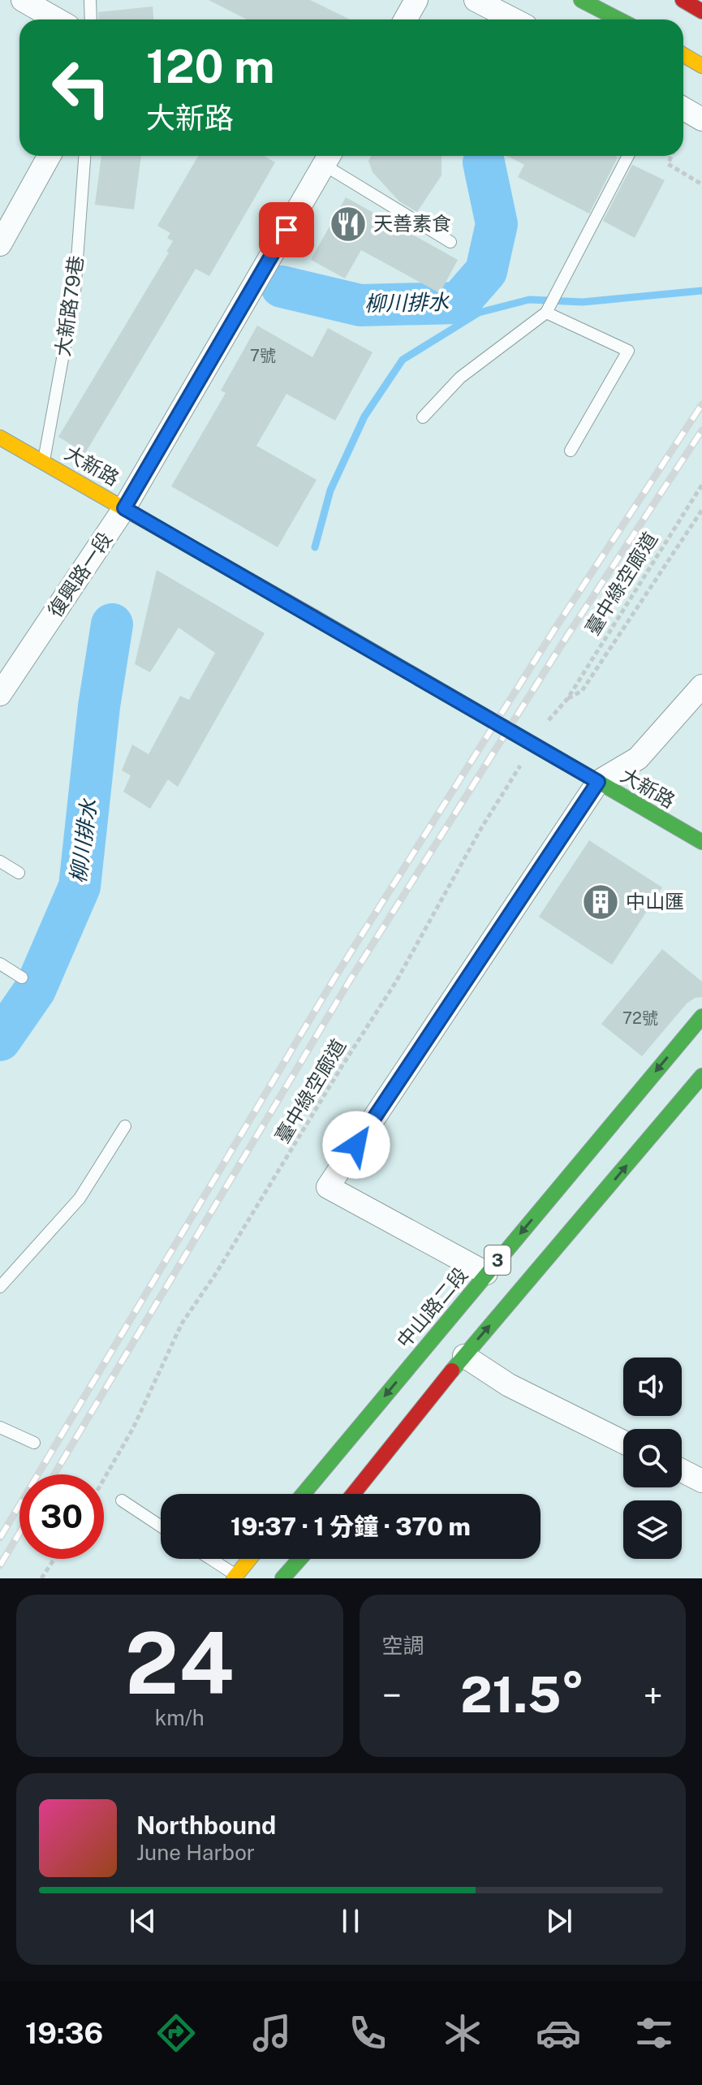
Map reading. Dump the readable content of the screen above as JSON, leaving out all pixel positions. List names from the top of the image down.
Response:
{
  "streets": {
    "main road": ["大新路", "3", "中山路二段"],
    "street": ["復興路一段"],
    "lane": ["大新路79巷"],
    "path": ["臺中綠空廊道"]
  },
  "crossings": [
    ["大新路79巷", "大新路"],
    ["大新路", "復興路一段"],
    ["大新路", "臺中綠空廊道"]
  ],
  "water": ["柳川排水"],
  "places": {
    "restaurant": ["天善素食"],
    "building": ["中山匯"]
  },
  "house_numbers": ["7號", "72號"],
  "page": {
    "turn": ["120 m", "大新路"],
    "limit": "30",
    "trip": "19:37 · 1 分鐘 · 370 m",
    "tile": [
      ["24", "km/h"],
      "空調"
    ],
    "heat": ["−", "21.5°", "+"],
    "song": ["Northbound", "June Harbor"],
    "tabs": "19:36"
  }
}
